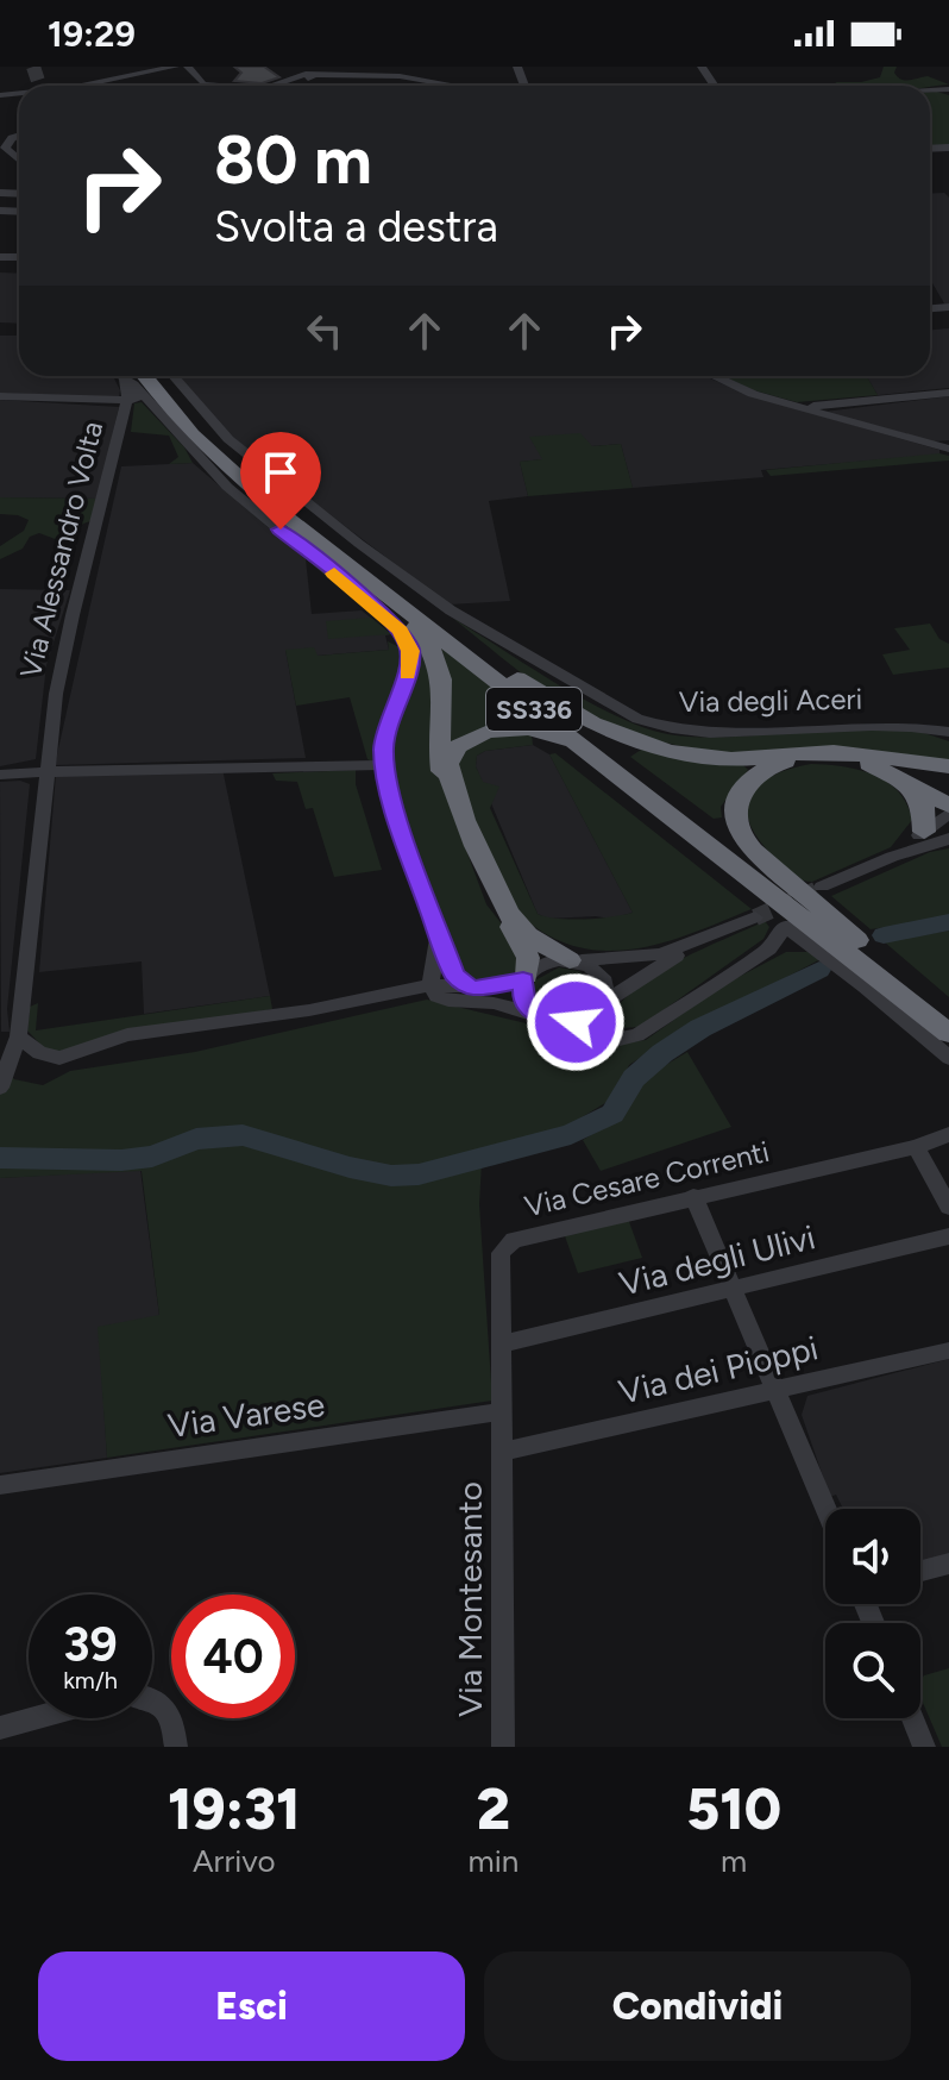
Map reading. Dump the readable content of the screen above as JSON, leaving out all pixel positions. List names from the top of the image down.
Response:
{
  "streets": {
    "highway": ["SS336"],
    "street": [
      "Via Alessandro Volta",
      "Via degli Aceri",
      "Via Cesare Correnti",
      "Via degli Ulivi",
      "Via dei Pioppi",
      "Via Varese",
      "Via Montesanto"
    ]
  },
  "crossings": [
    ["Via Cesare Correnti", "Via degli Ulivi"],
    ["Via Cesare Correnti", "Via dei Pioppi"],
    ["Via Cesare Correnti", "Via Varese"],
    ["Via Cesare Correnti", "Via Montesanto"],
    ["Via dei Pioppi", "Via Montesanto"]
  ],
  "page": {
    "status": "19:29",
    "turn": ["80 m", "Svolta a destra"],
    "speed": "39 km/h",
    "limit": "40",
    "eta": [
      "19:31",
      "Arrivo",
      "2",
      "min",
      "510",
      "m"
    ],
    "buttons": ["Esci", "Condividi"]
  }
}
